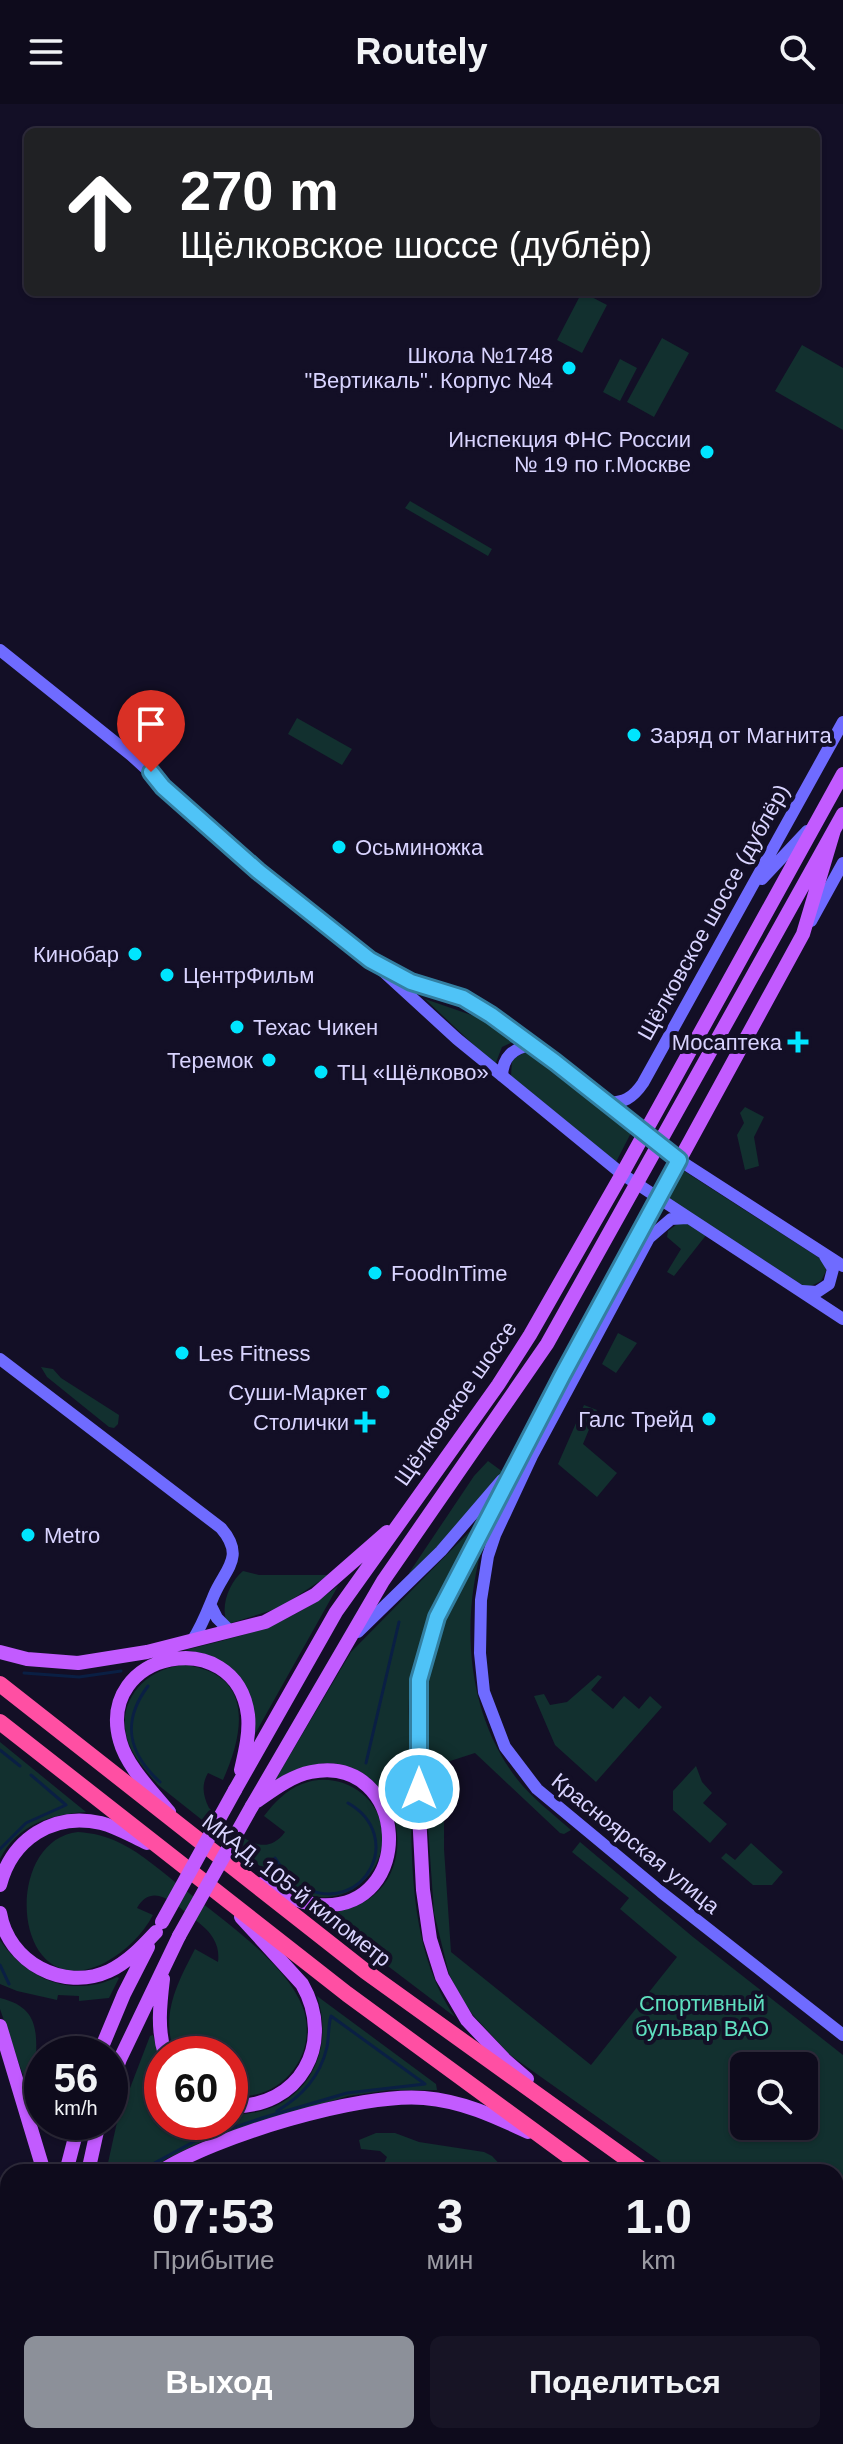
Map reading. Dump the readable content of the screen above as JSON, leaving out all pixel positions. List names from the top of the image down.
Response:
{
  "streets": {
    "highway": ["МКАД, 105-й километр"],
    "main road": ["Щёлковское шоссе (дублёр)", "Щёлковское шоссе", "Красноярская улица"]
  },
  "parks": ["Спортивный бульвар ВАО"],
  "places": {
    "other": [
      "Школа №1748 \"Вертикаль\". Корпус №4",
      "Инспекция ФНС России № 19 по г.Москве",
      "Заряд от Магнита",
      "Осьминожка",
      "Кинобар",
      "ЦентрФильм",
      "Техас Чикен",
      "Теремок",
      "ТЦ «Щёлково»",
      "FoodInTime",
      "Les Fitness",
      "Суши-Маркет",
      "Галс Трейд",
      "Metro"
    ],
    "health": ["Мосаптека", "Столички"]
  },
  "page": {
    "header": "Routely",
    "turn": ["270 m", "Щёлковское шоссе (дублёр)"],
    "speed": "56 km/h",
    "limit": "60",
    "eta": [
      "07:53",
      "Прибытие",
      "3",
      "мин",
      "1.0",
      "km"
    ],
    "buttons": ["Выход", "Поделиться"]
  }
}
